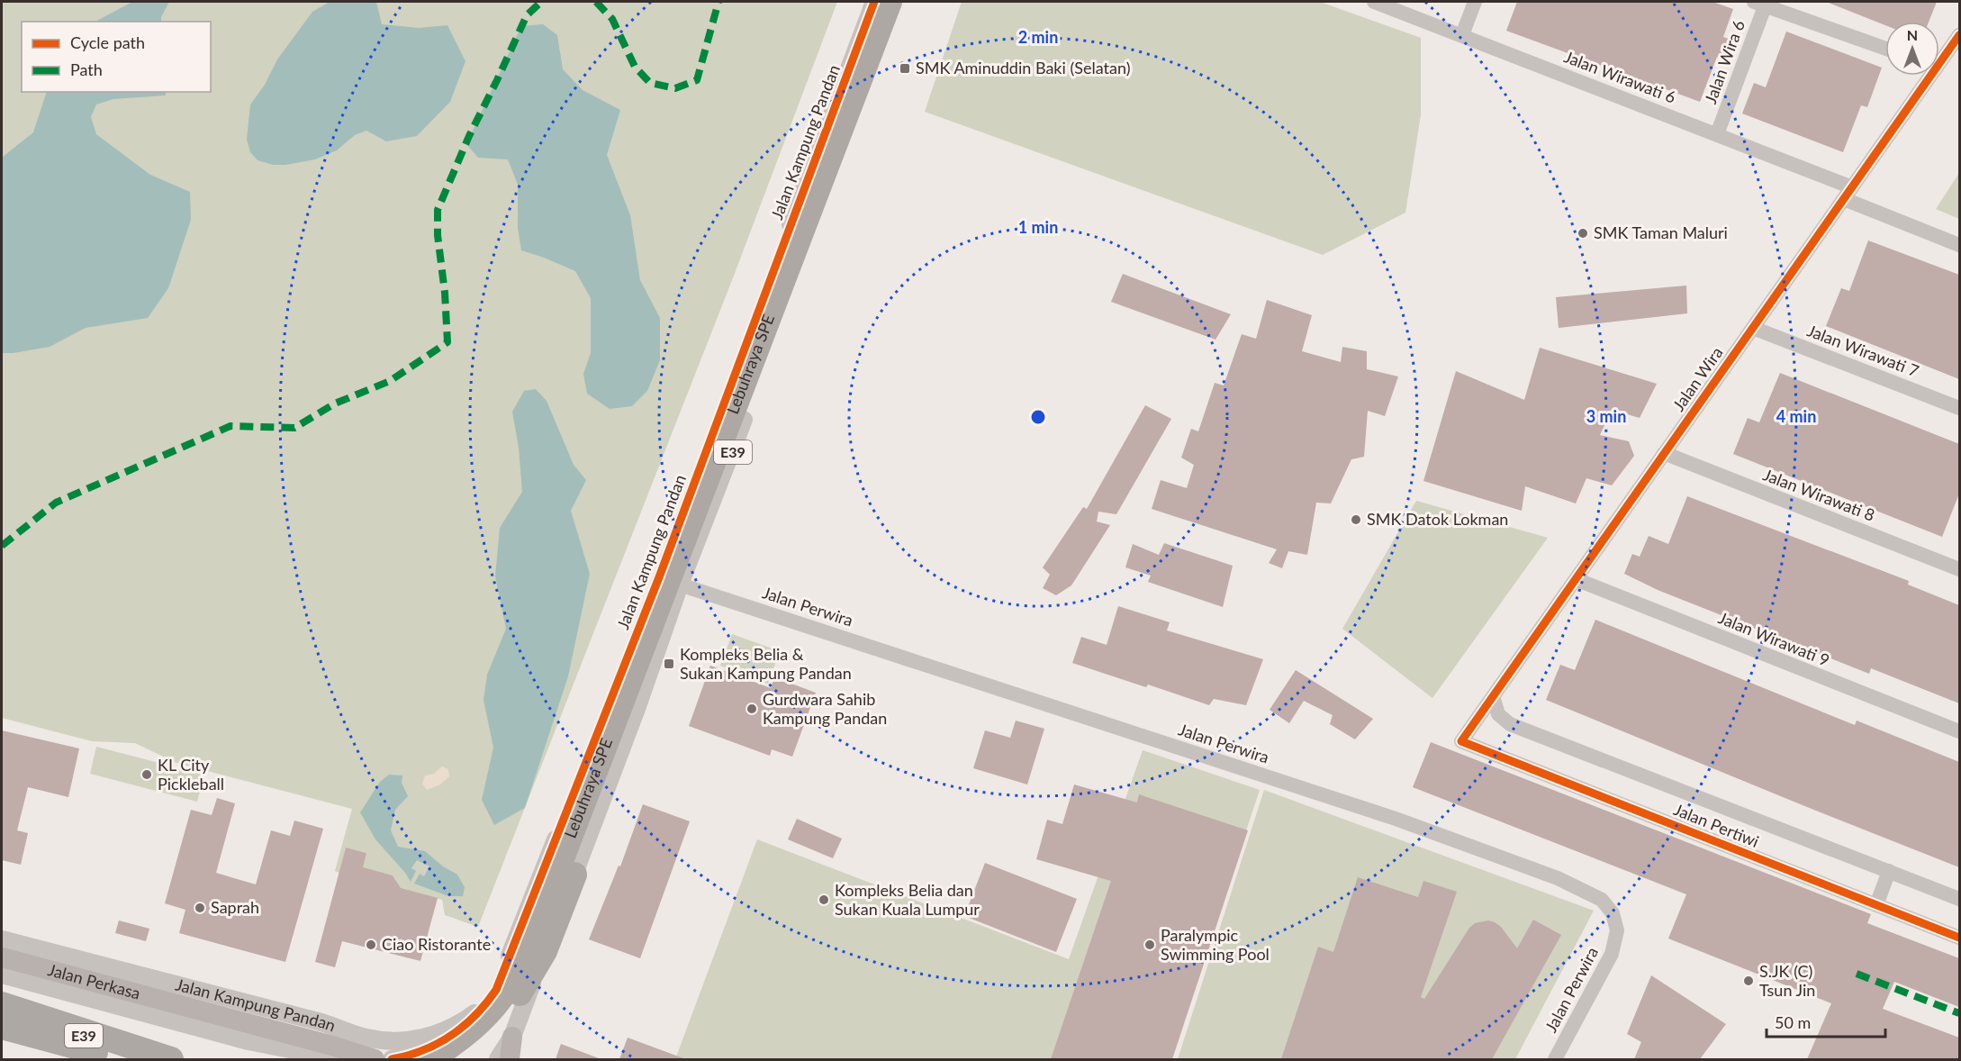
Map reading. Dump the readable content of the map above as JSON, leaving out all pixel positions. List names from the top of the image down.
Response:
{
  "streets": {
    "highway": ["Lebuhraya SPE", "E39"],
    "main road": ["Jalan Perkasa"],
    "street": [
      "Jalan Wira 6",
      "Jalan Wirawati 6",
      "Jalan Kampung Pandan",
      "Jalan Wirawati 7",
      "Jalan Wira",
      "Jalan Wirawati 8",
      "Jalan Perwira",
      "Jalan Wirawati 9",
      "Jalan Pertiwi"
    ]
  },
  "crossings": [
    ["Jalan Wira 6", "Jalan Wirawati 6"],
    ["Jalan Wirawati 6", "Jalan Wira"],
    ["Jalan Kampung Pandan", "Jalan Perwira"],
    ["Jalan Wirawati 7", "Jalan Wira"],
    ["Jalan Wira", "Jalan Wirawati 8"],
    ["Jalan Wira", "Jalan Wirawati 9"],
    ["Jalan Wira", "Jalan Pertiwi"]
  ],
  "places": {
    "transit": ["SMK Aminuddin Baki (Selatan)", "Kompleks Belia & Sukan Kampung Pandan"],
    "other": [
      "SMK Taman Maluri",
      "SMK Datok Lokman",
      "Gurdwara Sahib Kampung Pandan",
      "KL City Pickleball",
      "Kompleks Belia dan Sukan Kuala Lumpur",
      "Saprah",
      "Ciao Ristorante",
      "Paralympic Swimming Pool",
      "S.JK (C) Tsun Jin"
    ]
  },
  "legend": ["Cycle path", "Path"],
  "scale_bar": "50 m",
  "north": "top",
  "rings": [
    "2 min",
    "1 min",
    "3 min",
    "4 min"
  ]
}
